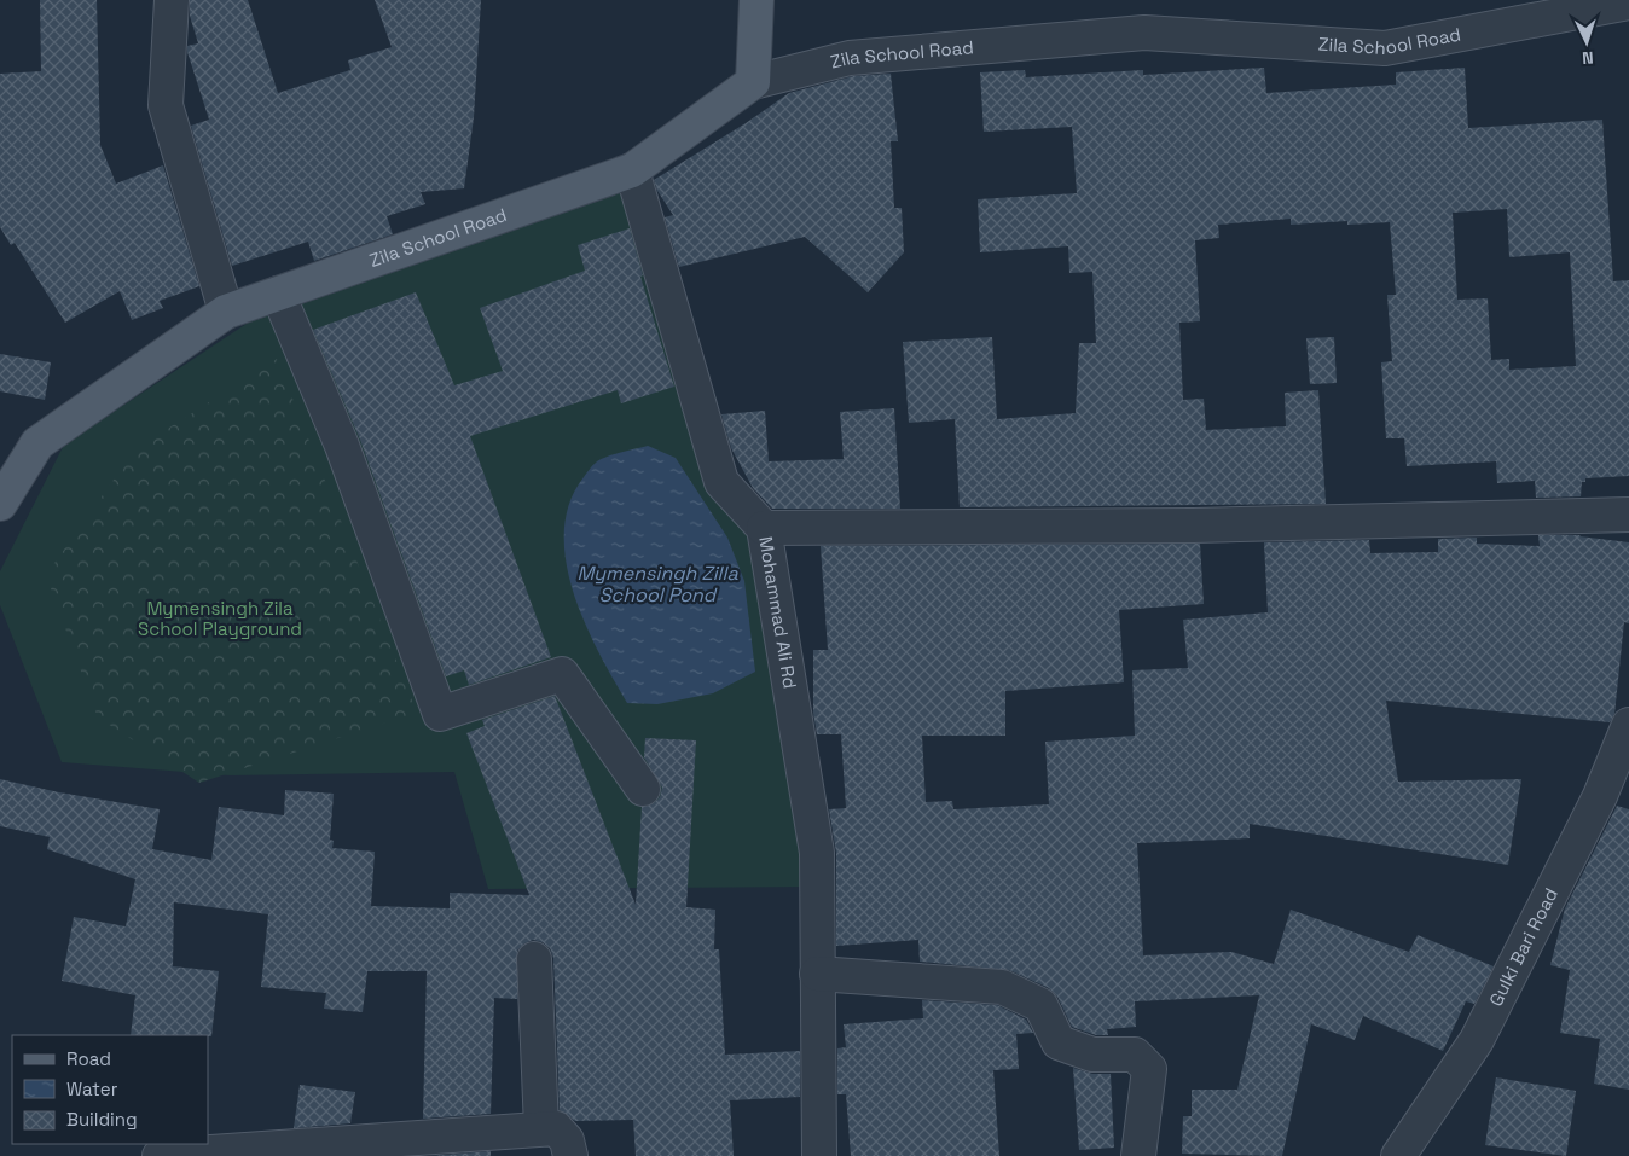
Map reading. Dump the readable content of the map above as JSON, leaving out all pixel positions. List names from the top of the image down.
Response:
{
  "streets": {
    "main road": ["Zila School Road"],
    "street": ["Mohammad Ali Rd", "Gulki Bari Road"]
  },
  "crossings": [
    ["Zila School Road", "Mohammad Ali Rd"]
  ],
  "water": ["Mymensingh Zilla School Pond"],
  "parks": ["Mymensingh Zila School Playground"],
  "legend": ["Road", "Water", "Building"],
  "north": "bottom"
}
